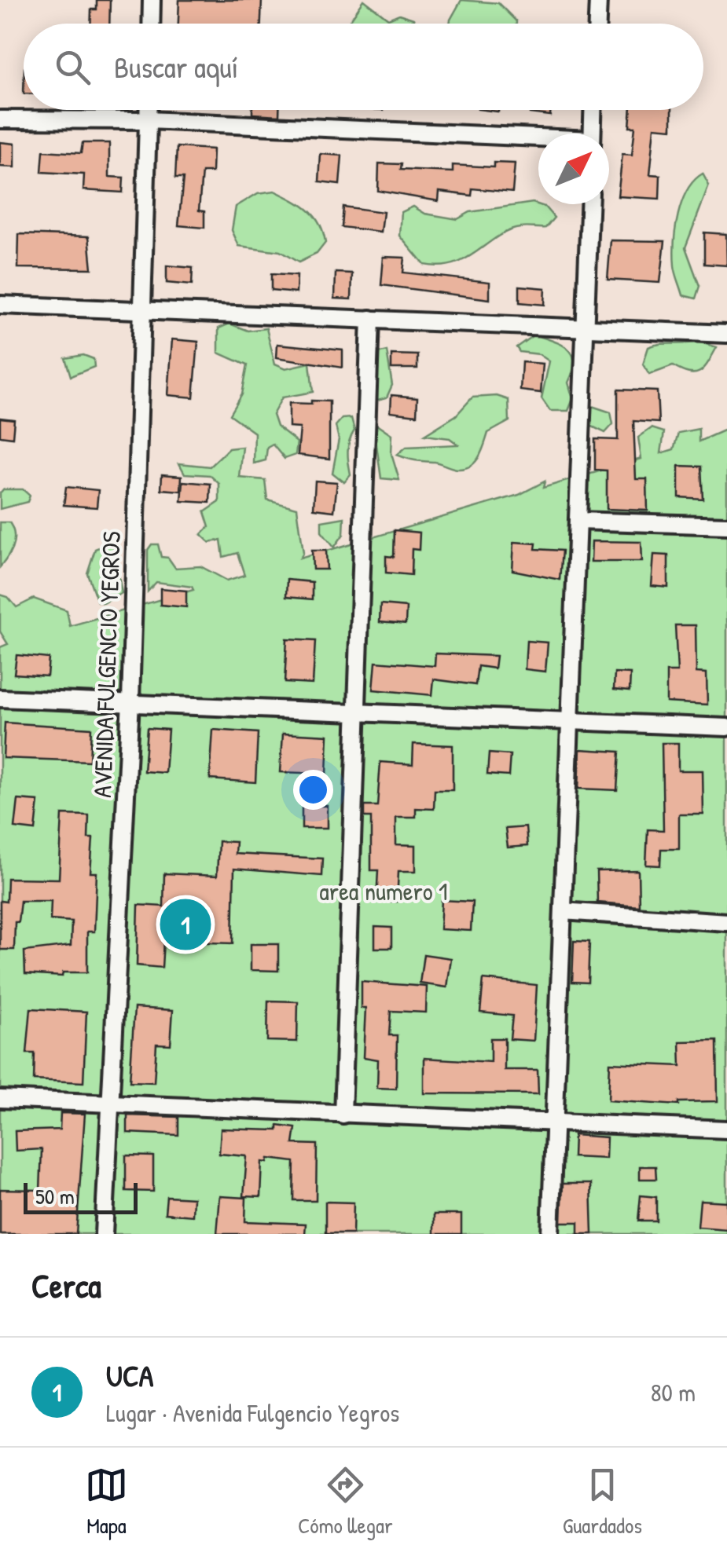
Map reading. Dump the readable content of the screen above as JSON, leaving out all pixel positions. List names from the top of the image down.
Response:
{
  "streets": {
    "street": ["AVENIDA FULGENCIO YEGROS"]
  },
  "parks": ["area numero 1"],
  "scale_bar": "50 m",
  "north": "top right",
  "page": {
    "search": "Buscar aquí",
    "pins": "1",
    "scale": "50 m",
    "heading": "Cerca",
    "list": [
      {
        "mark": "1",
        "name": "UCA",
        "note": "Lugar · Avenida Fulgencio Yegros",
        "value": "80 m"
      }
    ],
    "nav": ["Mapa", "Cómo llegar", "Guardados"]
  }
}
